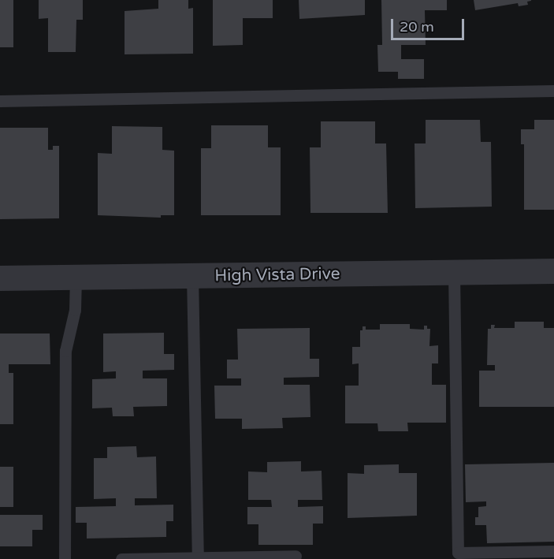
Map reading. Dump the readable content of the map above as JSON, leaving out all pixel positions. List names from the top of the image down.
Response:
{
  "streets": {
    "street": ["High Vista Drive"]
  },
  "scale_bar": "20 m"
}
